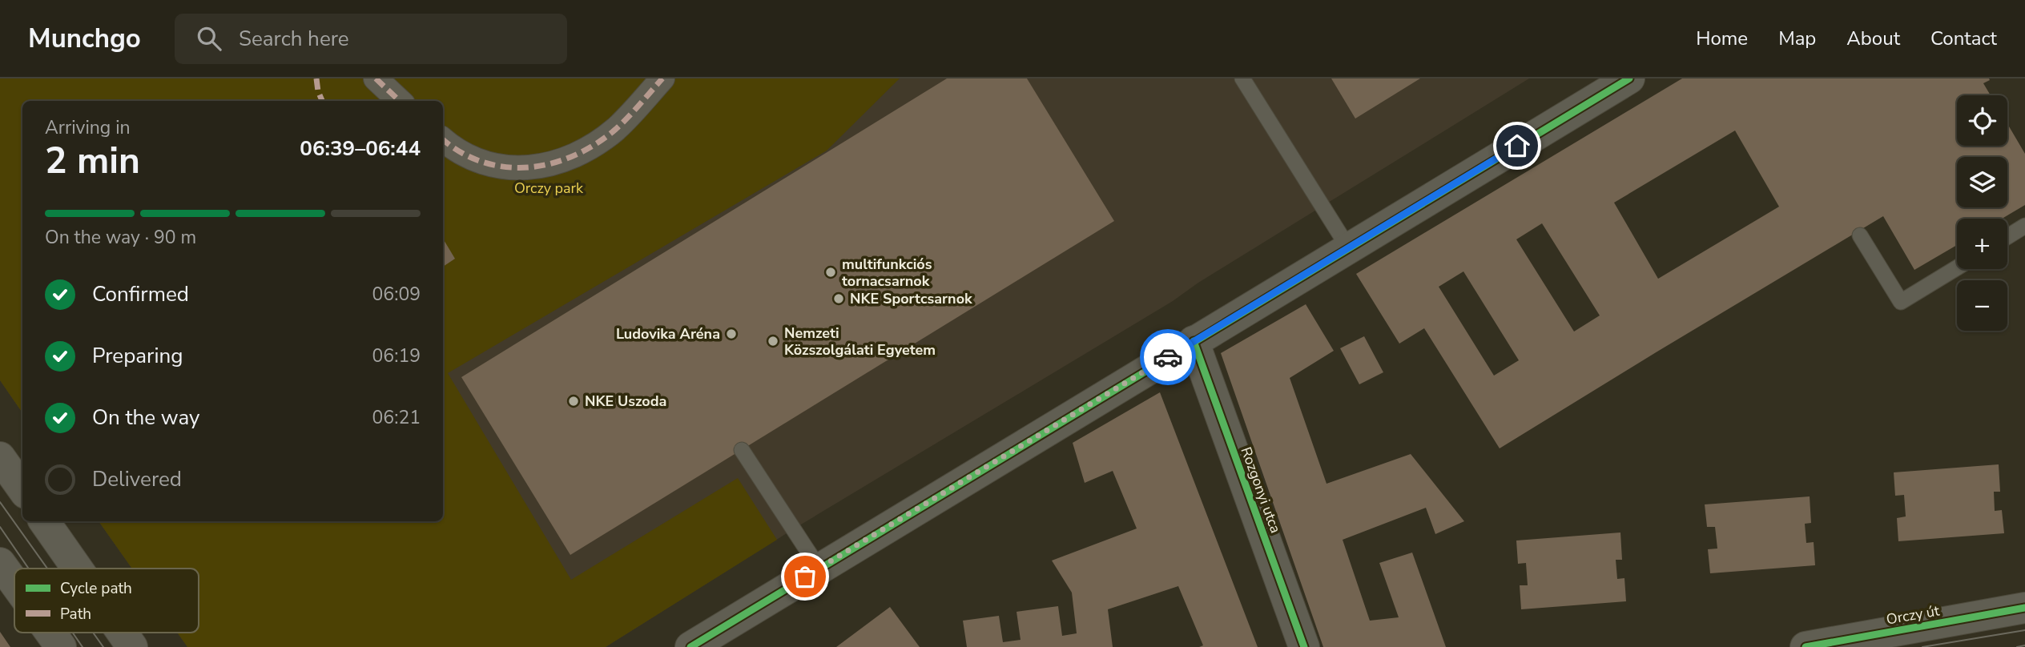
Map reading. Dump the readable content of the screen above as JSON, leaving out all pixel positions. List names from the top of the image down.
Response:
{
  "streets": {
    "street": ["Rozgonyi utca", "Orczy út"]
  },
  "parks": ["Orczy park"],
  "places": [
    "multifunkciós tornacsarnok",
    "NKE Sportcsarnok",
    "Ludovika Aréna",
    "Nemzeti Közszolgálati Egyetem",
    "NKE Uszoda"
  ],
  "legend": ["Cycle path", "Path"],
  "page": {
    "header": "Munchgo",
    "search": "Search here",
    "nav": [
      "Home",
      "Map",
      "About",
      "Contact"
    ],
    "map_buttons": ["+", "−"],
    "heading": ["2 min", "Arriving in", "06:39–06:44"],
    "bar": "On the way · 90 m",
    "list": [
      ["Confirmed", "06:09"],
      ["Preparing", "06:19"],
      ["On the way", "06:21"],
      "Delivered"
    ]
  }
}
